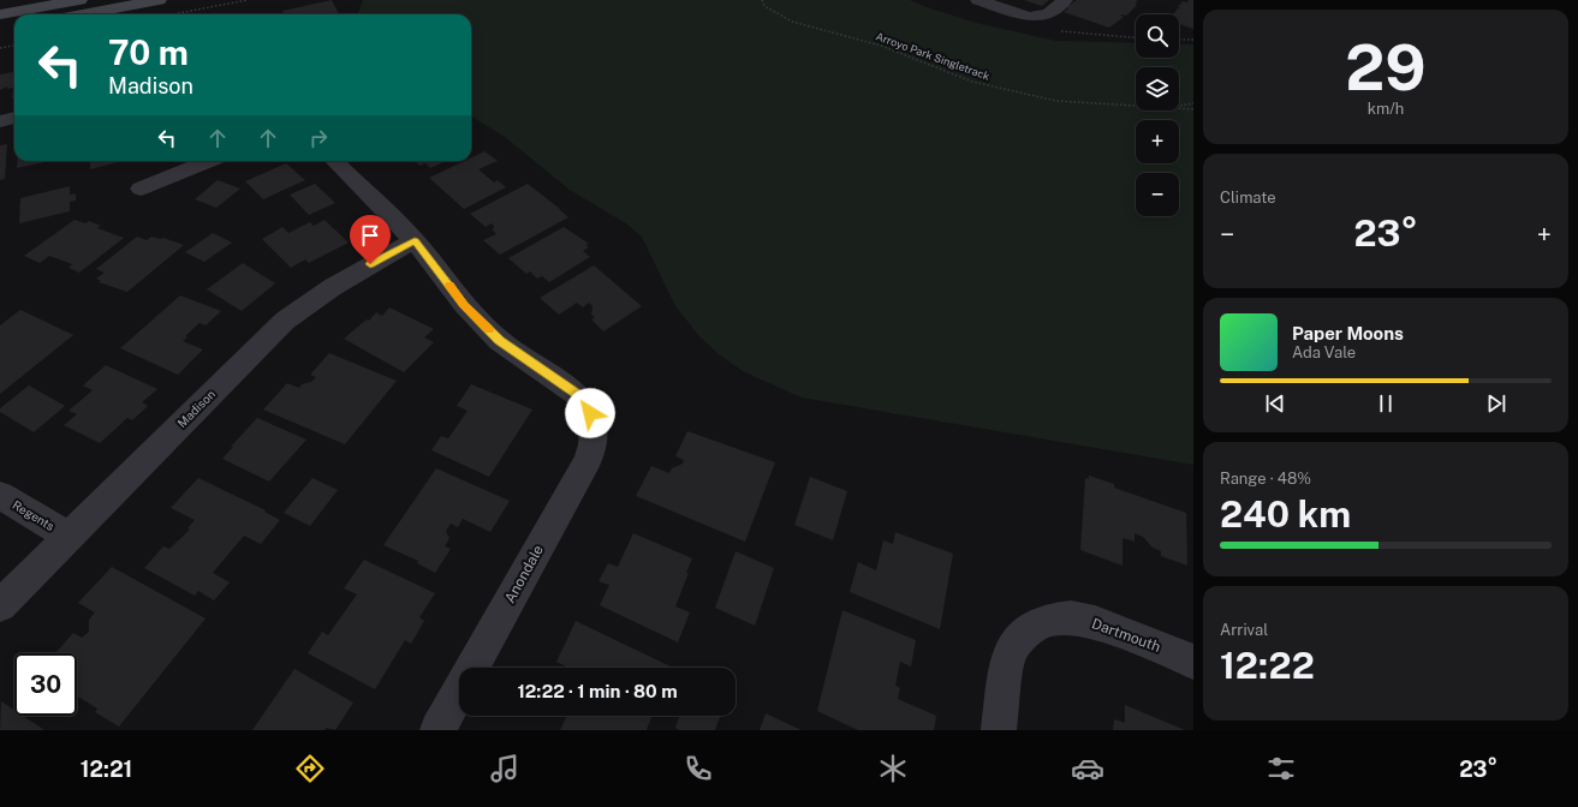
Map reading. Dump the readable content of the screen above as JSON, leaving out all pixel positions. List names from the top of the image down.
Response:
{
  "streets": {
    "street": [
      "Madison",
      "Regents",
      "Anondale",
      "Dartmouth"
    ],
    "path": ["Arroyo Park Singletrack"]
  },
  "crossings": [
    ["Madison", "Regents"],
    ["Madison", "Anondale"]
  ],
  "page": {
    "tile": [
      ["29", "km/h"],
      "Climate",
      ["Range · 48%", "240 km"],
      ["Arrival", "12:22"]
    ],
    "map_buttons": ["+", "−"],
    "turn": ["70 m", "Madison"],
    "heat": ["−", "23°", "+"],
    "song": ["Paper Moons", "Ada Vale"],
    "limit": "30",
    "trip": "12:22 · 1 min · 80 m",
    "tabs": ["12:21", "23°"]
  }
}
